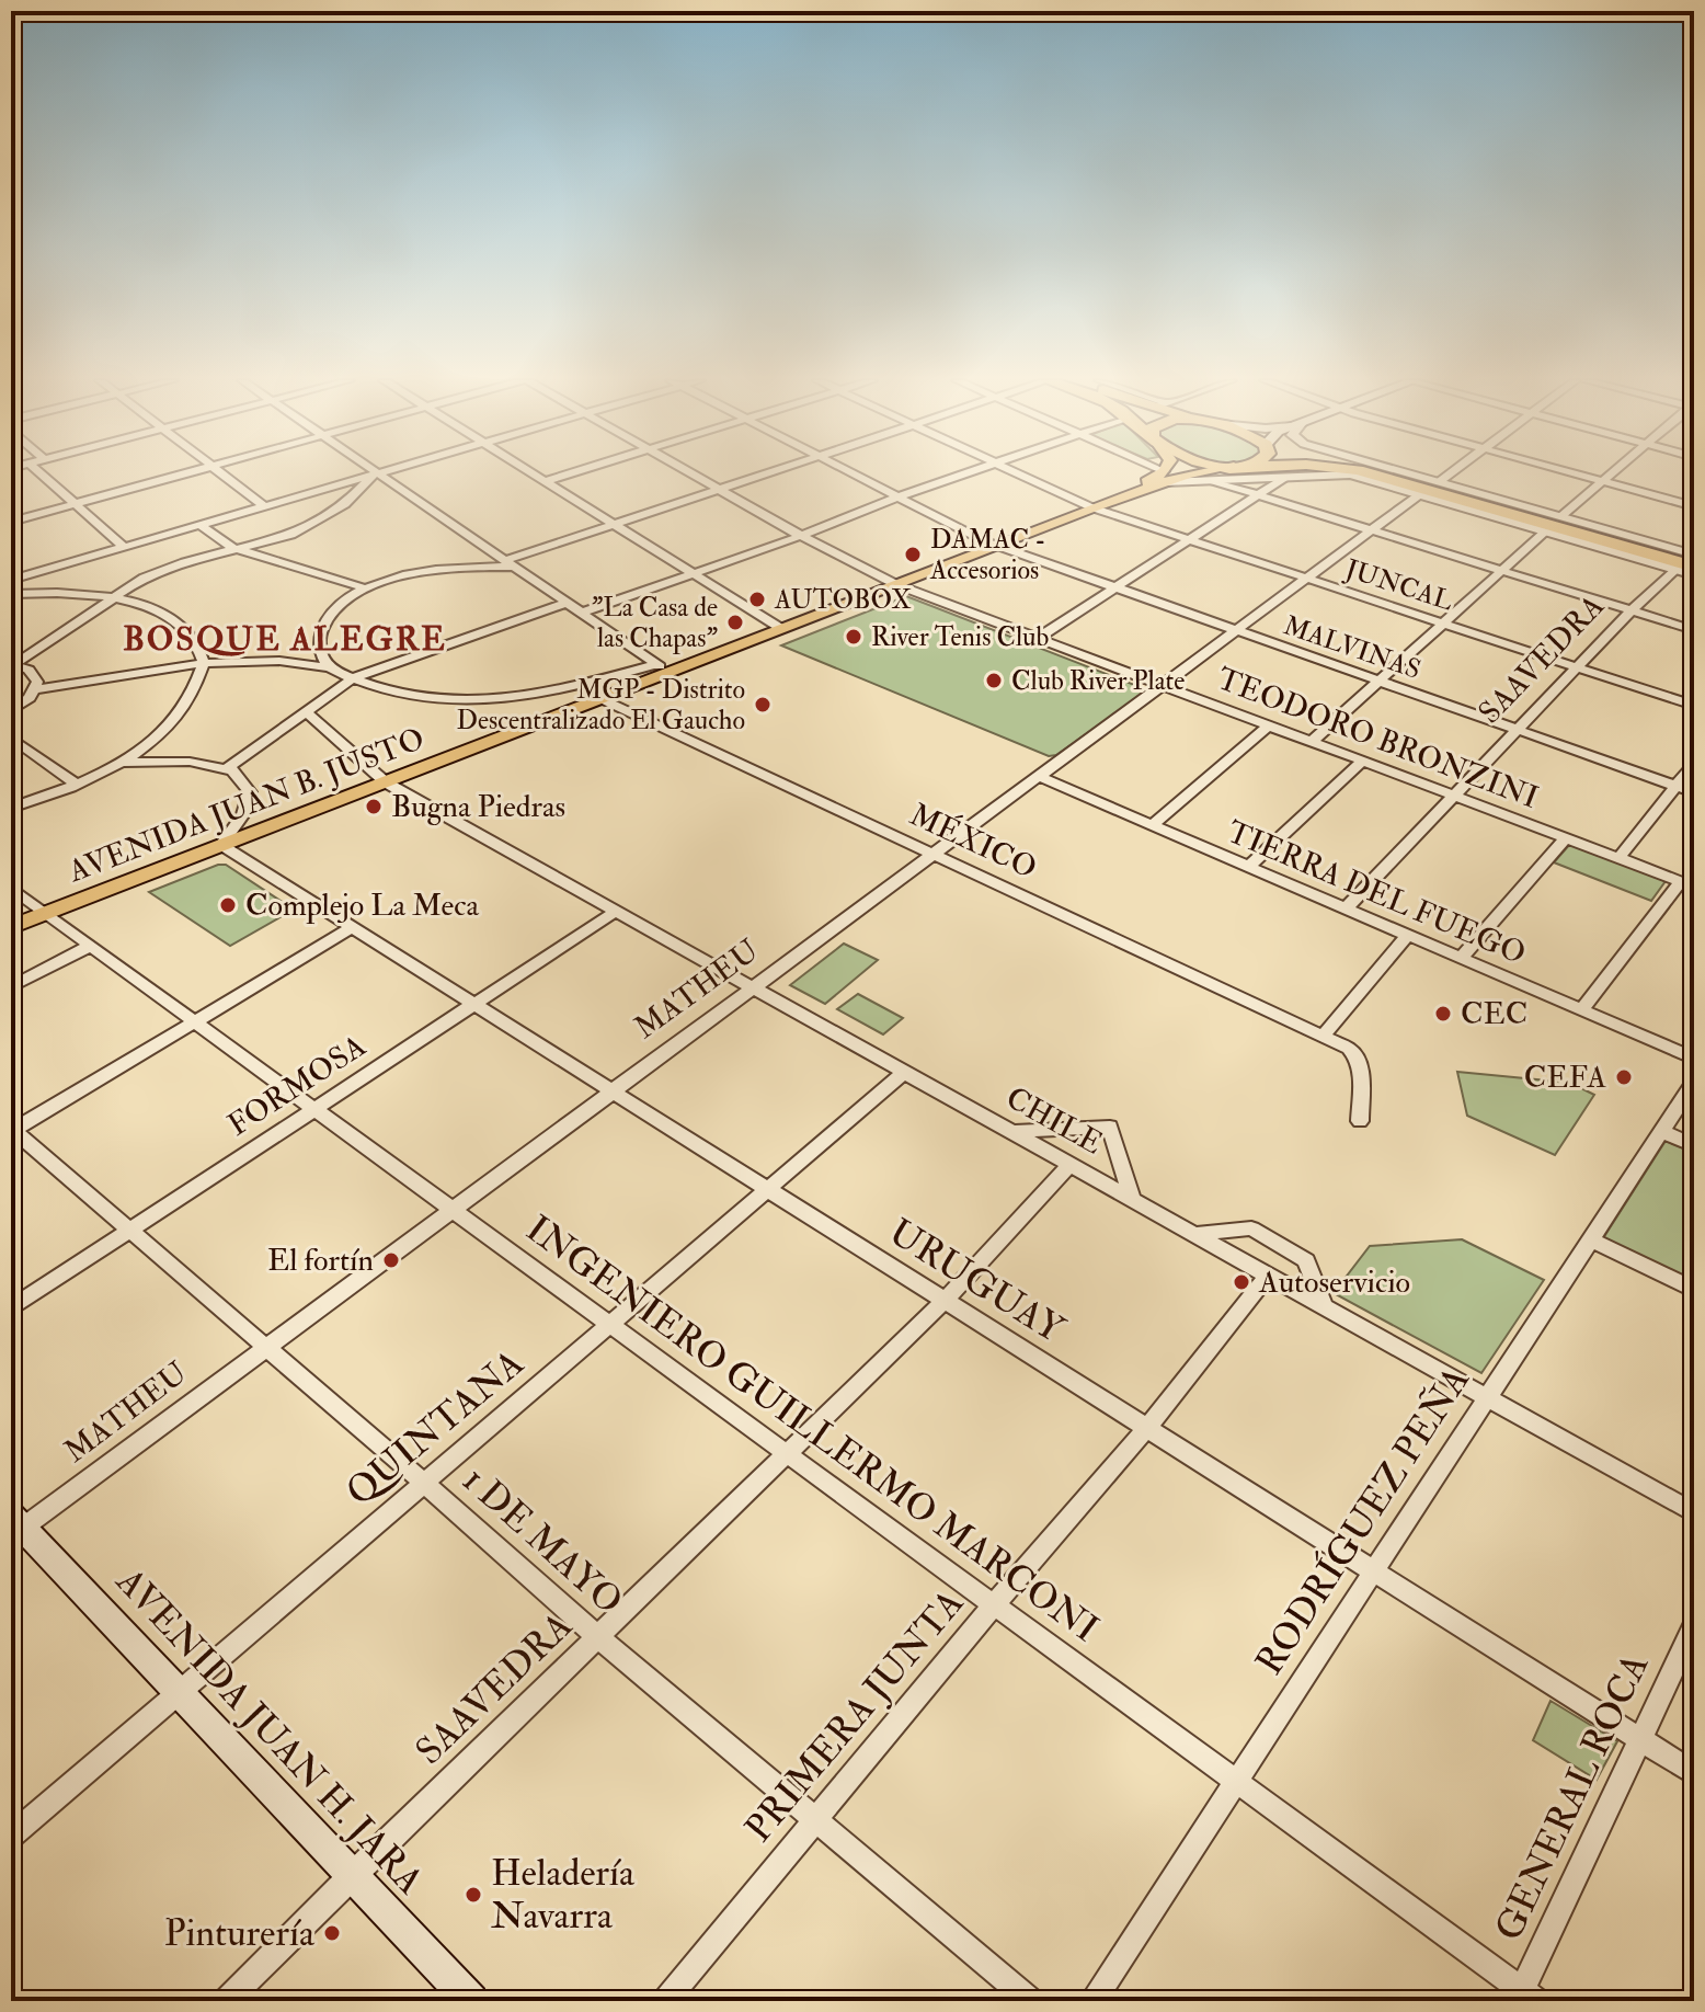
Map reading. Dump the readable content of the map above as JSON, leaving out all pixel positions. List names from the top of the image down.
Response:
{
  "streets": {
    "main road": ["AVENIDA JUAN B. JUSTO", "AVENIDA JUAN H. JARA"],
    "street": [
      "JUNCAL",
      "MALVINAS",
      "SAAVEDRA",
      "TEODORO BRONZINI",
      "MÉXICO",
      "TIERRA DEL FUEGO",
      "MATHEU",
      "FORMOSA",
      "CHILE",
      "URUGUAY",
      "QUINTANA",
      "INGENIERO GUILLERMO MARCONI",
      "RODRÍGUEZ PEÑA",
      "1 DE MAYO",
      "PRIMERA JUNTA",
      "GENERAL ROCA"
    ]
  },
  "crossings": [
    ["JUNCAL", "SAAVEDRA"],
    ["JUNCAL", "AVENIDA JUAN B. JUSTO"],
    ["JUNCAL", "MATHEU"],
    ["MALVINAS", "SAAVEDRA"],
    ["MALVINAS", "AVENIDA JUAN B. JUSTO"],
    ["MALVINAS", "MATHEU"],
    ["SAAVEDRA", "TEODORO BRONZINI"],
    ["SAAVEDRA", "TIERRA DEL FUEGO"],
    ["SAAVEDRA", "CHILE"],
    ["SAAVEDRA", "URUGUAY"],
    ["SAAVEDRA", "INGENIERO GUILLERMO MARCONI"],
    ["SAAVEDRA", "1 DE MAYO"],
    ["SAAVEDRA", "AVENIDA JUAN H. JARA"],
    ["TEODORO BRONZINI", "AVENIDA JUAN B. JUSTO"],
    ["TEODORO BRONZINI", "MATHEU"],
    ["AVENIDA JUAN B. JUSTO", "MÉXICO"],
    ["AVENIDA JUAN B. JUSTO", "CHILE"],
    ["AVENIDA JUAN B. JUSTO", "URUGUAY"],
    ["AVENIDA JUAN B. JUSTO", "INGENIERO GUILLERMO MARCONI"],
    ["MÉXICO", "MATHEU"],
    ["TIERRA DEL FUEGO", "MATHEU"],
    ["MATHEU", "CHILE"],
    ["MATHEU", "URUGUAY"],
    ["MATHEU", "INGENIERO GUILLERMO MARCONI"],
    ["MATHEU", "1 DE MAYO"],
    ["MATHEU", "AVENIDA JUAN H. JARA"],
    ["FORMOSA", "CHILE"],
    ["FORMOSA", "URUGUAY"],
    ["FORMOSA", "INGENIERO GUILLERMO MARCONI"],
    ["FORMOSA", "1 DE MAYO"],
    ["CHILE", "QUINTANA"],
    ["CHILE", "RODRÍGUEZ PEÑA"],
    ["CHILE", "PRIMERA JUNTA"],
    ["URUGUAY", "QUINTANA"],
    ["URUGUAY", "RODRÍGUEZ PEÑA"],
    ["URUGUAY", "PRIMERA JUNTA"],
    ["URUGUAY", "GENERAL ROCA"],
    ["QUINTANA", "INGENIERO GUILLERMO MARCONI"],
    ["QUINTANA", "1 DE MAYO"],
    ["QUINTANA", "AVENIDA JUAN H. JARA"],
    ["INGENIERO GUILLERMO MARCONI", "RODRÍGUEZ PEÑA"],
    ["INGENIERO GUILLERMO MARCONI", "PRIMERA JUNTA"],
    ["INGENIERO GUILLERMO MARCONI", "GENERAL ROCA"],
    ["1 DE MAYO", "PRIMERA JUNTA"]
  ],
  "districts": ["BOSQUE ALEGRE"],
  "places": [
    "DAMAC - Accesorios",
    "AUTOBOX",
    "\"La Casa de las Chapas\"",
    "River Tenis Club",
    "Club River Plate",
    "MGP - Distrito Descentralizado El Gaucho",
    "Bugna Piedras",
    "Complejo La Meca",
    "CEC",
    "CEFA",
    "El fortín",
    "Autoservicio",
    "Heladería Navarra",
    "Pinturería"
  ]
}
